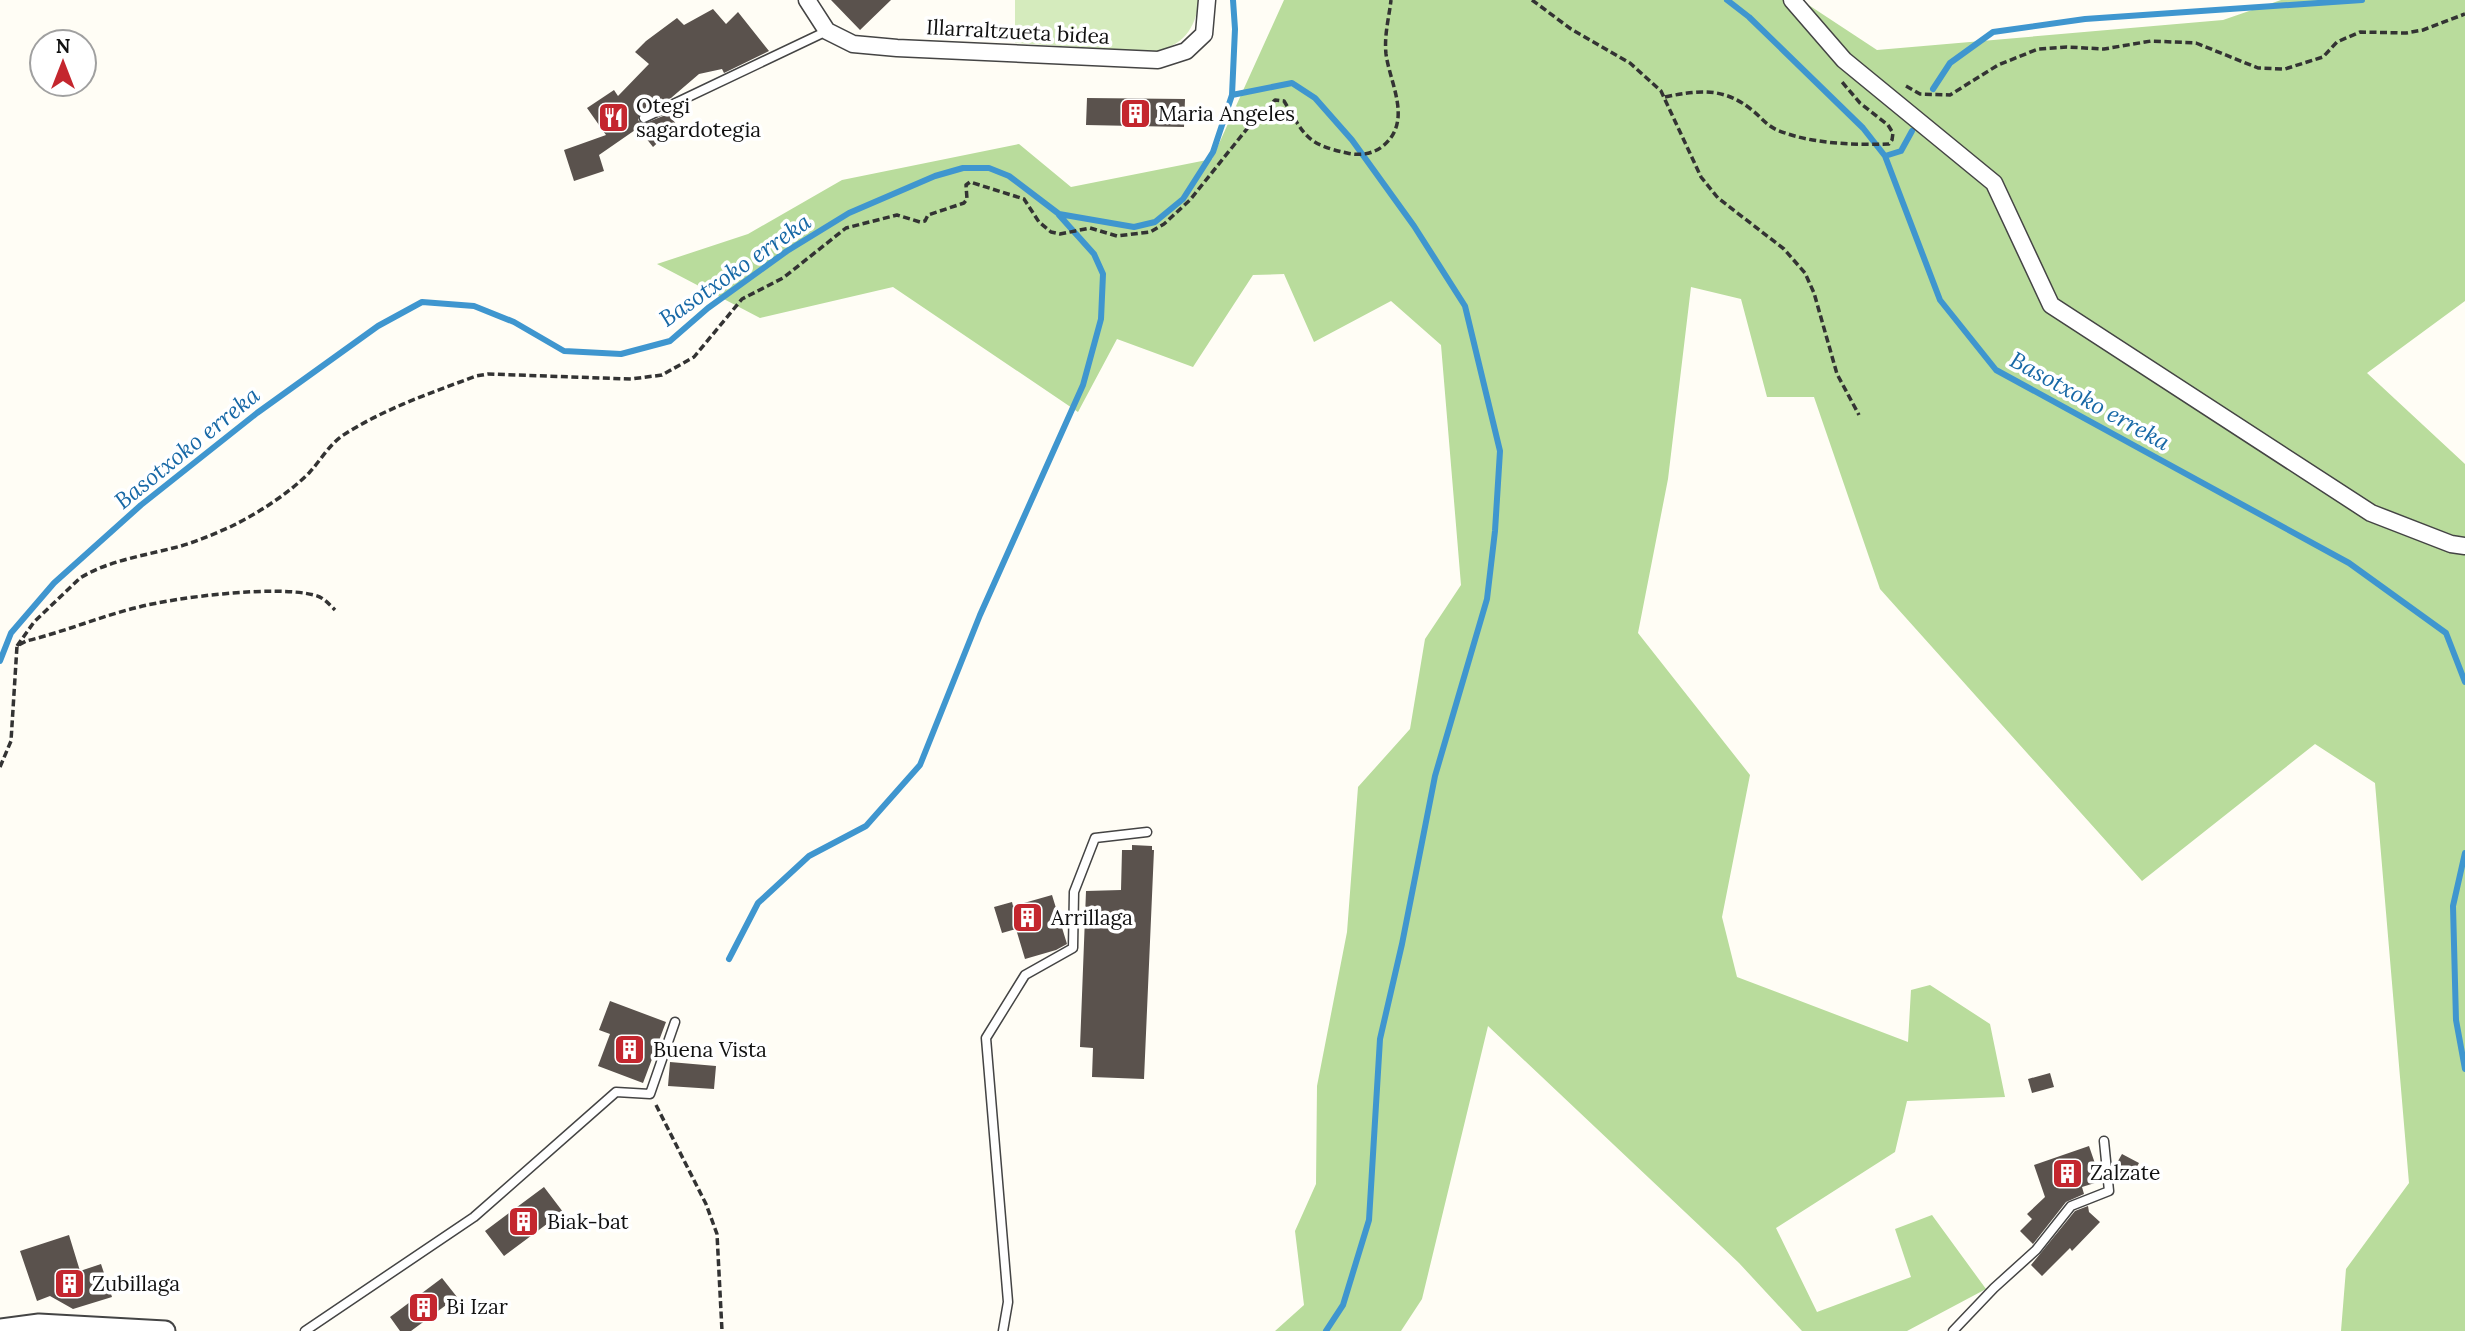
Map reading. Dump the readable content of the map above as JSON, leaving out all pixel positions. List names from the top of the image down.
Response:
{
  "streets": {
    "street": ["Illarraltzueta bidea"]
  },
  "water": ["Basotxoko erreka"],
  "places": {
    "building": [
      "Maria Angeles",
      "Arrillaga",
      "Buena Vista",
      "Zalzate",
      "Biak-bat",
      "Zubillaga",
      "Bi Izar"
    ],
    "restaurant": ["Otegi sagardotegia"]
  },
  "north": "top"
}
